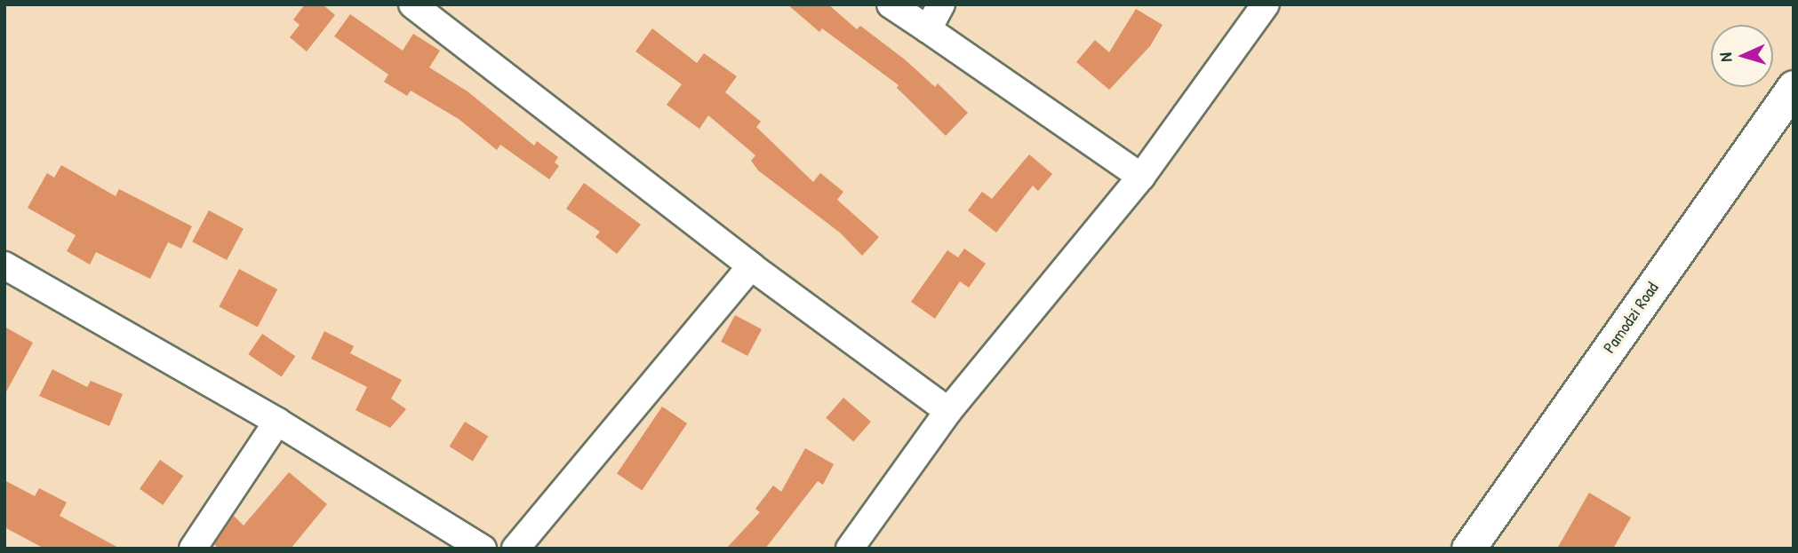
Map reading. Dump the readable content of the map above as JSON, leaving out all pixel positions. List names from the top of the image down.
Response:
{
  "streets": {
    "street": ["Pamodzi Road"]
  },
  "north": "left"
}
